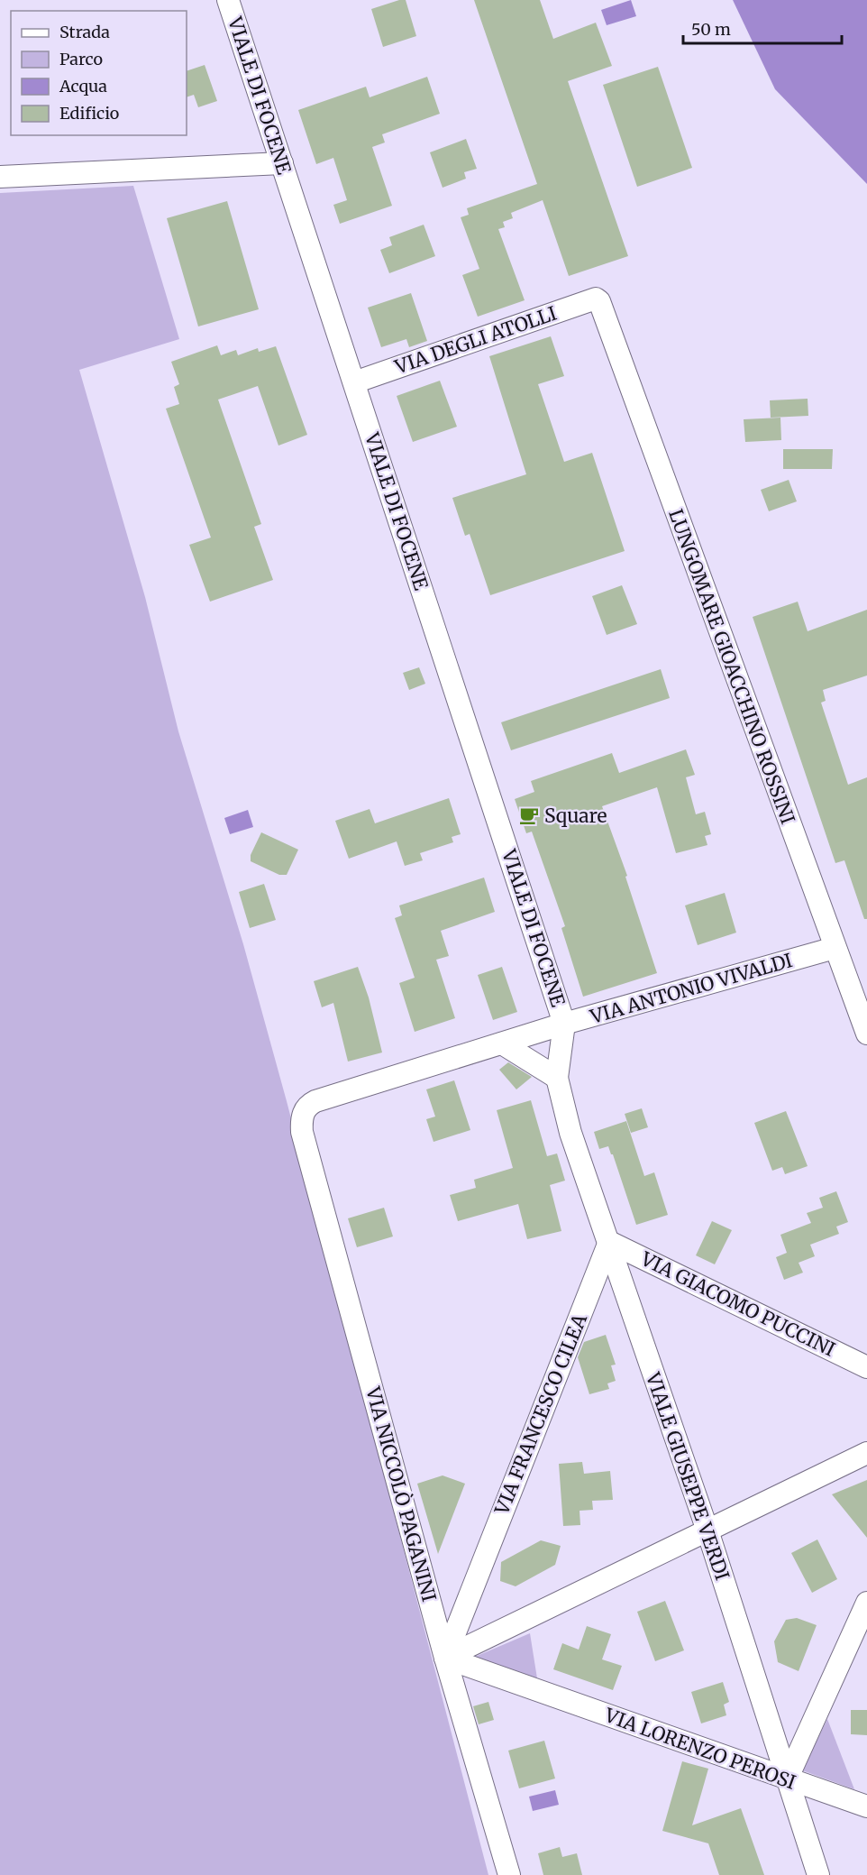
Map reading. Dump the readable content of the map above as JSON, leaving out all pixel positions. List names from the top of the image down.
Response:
{
  "streets": {
    "street": [
      "VIALE DI FOCENE",
      "VIA DEGLI ATOLLI",
      "LUNGOMARE GIOACCHINO ROSSINI",
      "VIA ANTONIO VIVALDI",
      "VIA GIACOMO PUCCINI",
      "VIA FRANCESCO CILEA",
      "VIALE GIUSEPPE VERDI",
      "VIA NICCOLÒ PAGANINI",
      "VIA LORENZO PEROSI"
    ]
  },
  "crossings": [
    ["VIALE DI FOCENE", "VIA DEGLI ATOLLI"],
    ["VIALE DI FOCENE", "VIA ANTONIO VIVALDI"],
    ["VIA DEGLI ATOLLI", "LUNGOMARE GIOACCHINO ROSSINI"],
    ["LUNGOMARE GIOACCHINO ROSSINI", "VIA ANTONIO VIVALDI"],
    ["VIA ANTONIO VIVALDI", "VIA NICCOLÒ PAGANINI"],
    ["VIA GIACOMO PUCCINI", "VIA FRANCESCO CILEA"],
    ["VIA GIACOMO PUCCINI", "VIALE GIUSEPPE VERDI"],
    ["VIA FRANCESCO CILEA", "VIALE GIUSEPPE VERDI"],
    ["VIA FRANCESCO CILEA", "VIA NICCOLÒ PAGANINI"],
    ["VIA FRANCESCO CILEA", "VIA LORENZO PEROSI"],
    ["VIALE GIUSEPPE VERDI", "VIA LORENZO PEROSI"],
    ["VIA NICCOLÒ PAGANINI", "VIA LORENZO PEROSI"]
  ],
  "places": {
    "cafe": ["Square"]
  },
  "legend": [
    "Strada",
    "Parco",
    "Acqua",
    "Edificio"
  ],
  "scale_bar": "50 m"
}
